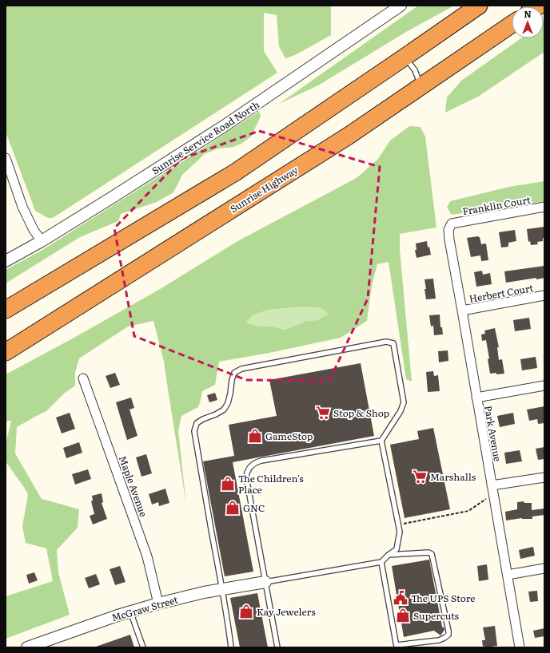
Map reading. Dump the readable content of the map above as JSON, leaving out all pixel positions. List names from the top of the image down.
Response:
{
  "streets": {
    "highway": ["Sunrise Highway"],
    "street": [
      "Sunrise Service Road North",
      "Franklin Court",
      "Herbert Court",
      "Park Avenue",
      "Maple Avenue",
      "McGraw Street"
    ]
  },
  "crossings": [
    ["Franklin Court", "Park Avenue"],
    ["Herbert Court", "Park Avenue"],
    ["Maple Avenue", "McGraw Street"]
  ],
  "places": {
    "supermarket": ["Stop & Shop", "Marshalls"],
    "shop": [
      "GameStop",
      "The Children's Place",
      "GNC",
      "Kay Jewelers",
      "Supercuts"
    ],
    "public building": ["The UPS Store"]
  },
  "north": "top"
}
